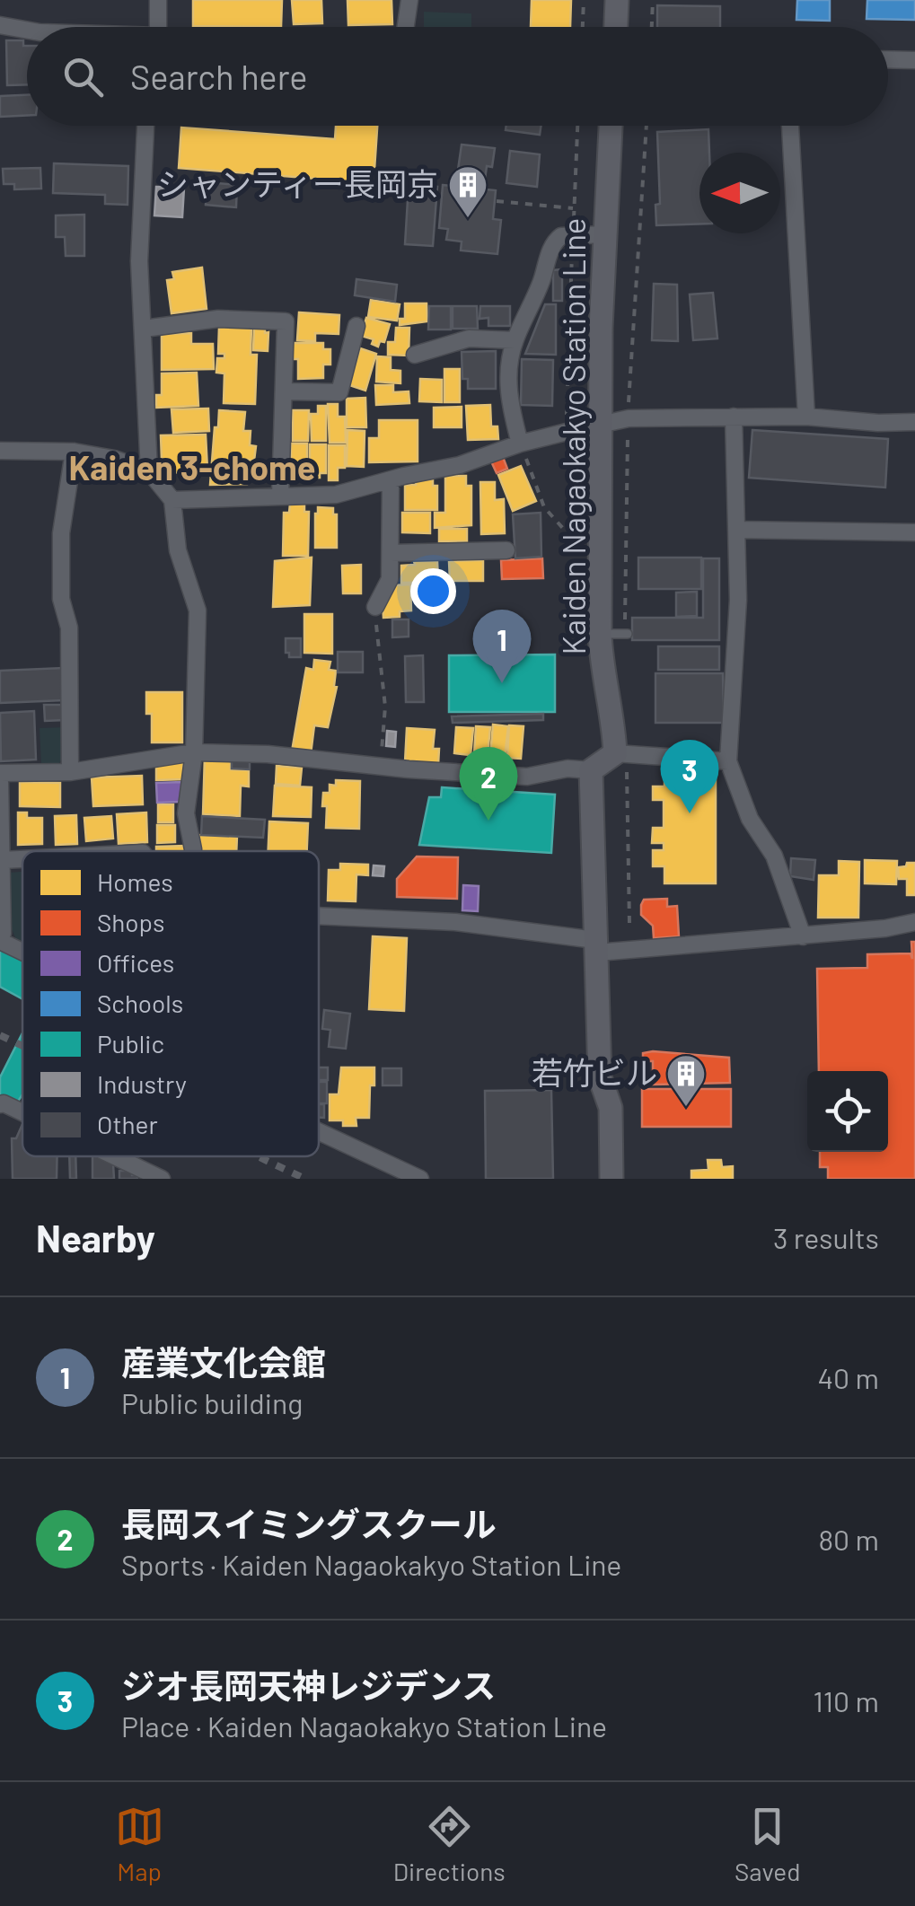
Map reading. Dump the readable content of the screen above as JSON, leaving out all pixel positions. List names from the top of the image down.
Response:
{
  "streets": {
    "main road": ["Kaiden Nagaokakyo Station Line"]
  },
  "districts": ["Kaiden 3-chome"],
  "places": {
    "building": ["シャンティー長岡京", "若竹ビル"]
  },
  "legend": [
    "Homes",
    "Shops",
    "Offices",
    "Schools",
    "Public",
    "Industry",
    "Other"
  ],
  "north": "left",
  "page": {
    "search": "Search here",
    "pins": ["1", "3", "2"],
    "heading": ["Nearby", "3 results"],
    "list": [
      {
        "mark": "1",
        "name": "産業文化会館",
        "note": "Public building",
        "value": "40 m"
      },
      {
        "mark": "2",
        "name": "長岡スイミングスクール",
        "note": "Sports · Kaiden Nagaokakyo Station Line",
        "value": "80 m"
      },
      {
        "mark": "3",
        "name": "ジオ長岡天神レジデンス",
        "note": "Place · Kaiden Nagaokakyo Station Line",
        "value": "110 m"
      }
    ],
    "nav": ["Map", "Directions", "Saved"]
  }
}
